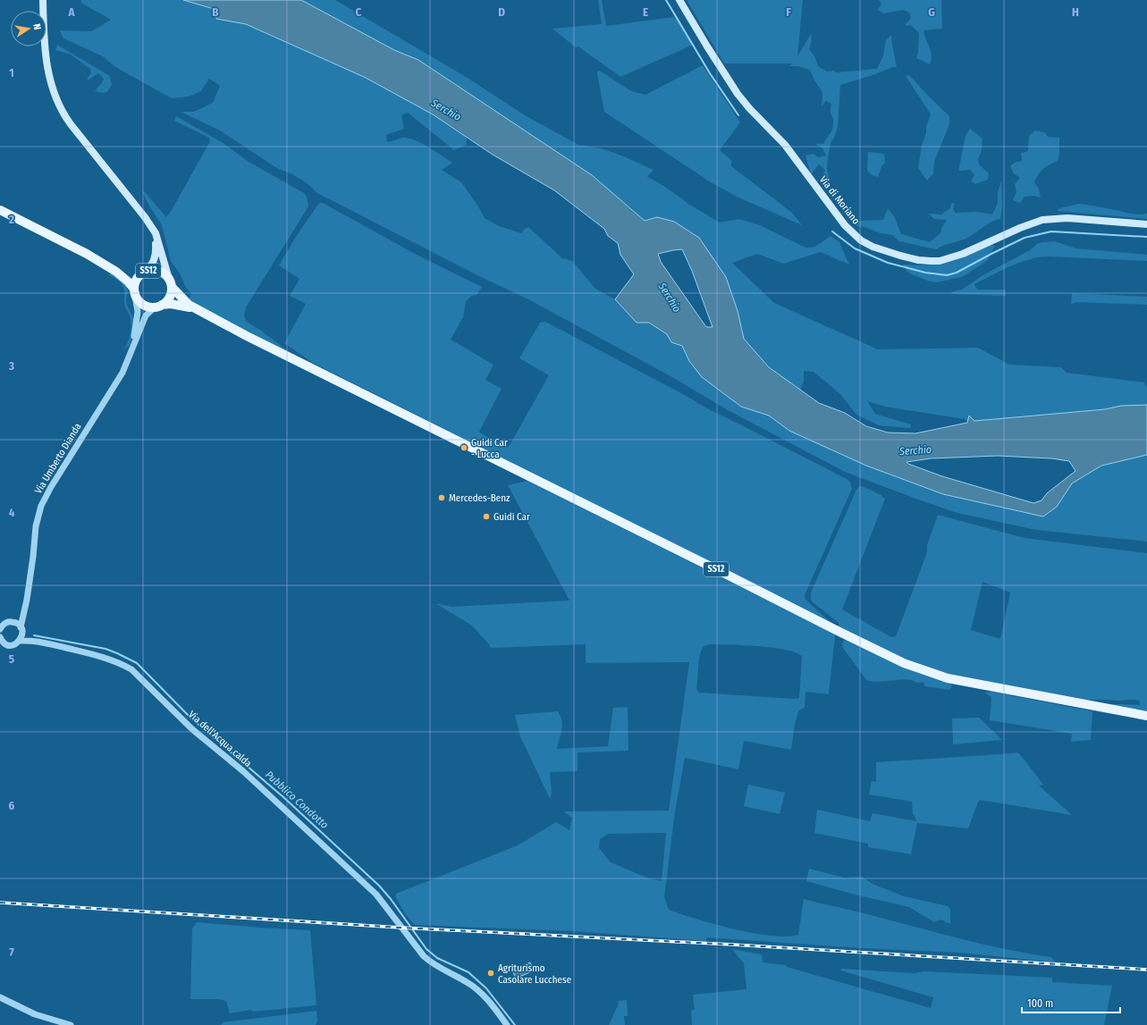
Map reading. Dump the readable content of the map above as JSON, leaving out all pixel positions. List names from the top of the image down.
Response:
{
  "streets": {
    "main road": ["Via di Moriano", "SS12"],
    "street": ["Via Umberto Dianda", "Via dell'Acqua calda"]
  },
  "crossings": [
    ["SS12", "Via Umberto Dianda"],
    ["Via Umberto Dianda", "Via dell'Acqua calda"]
  ],
  "water": ["Serchio", "Pubblico Condotto"],
  "places": [
    "Guidi Car - Lucca",
    "Mercedes-Benz",
    "Guidi Car",
    "Agriturismo Casolare Lucchese"
  ],
  "scale_bar": "100 m",
  "north": "right",
  "grid": {
    "columns": [
      "A",
      "B",
      "C",
      "D",
      "E",
      "F",
      "G",
      "H"
    ],
    "rows": [
      "1",
      "2",
      "3",
      "4",
      "5",
      "6",
      "7"
    ]
  }
}
